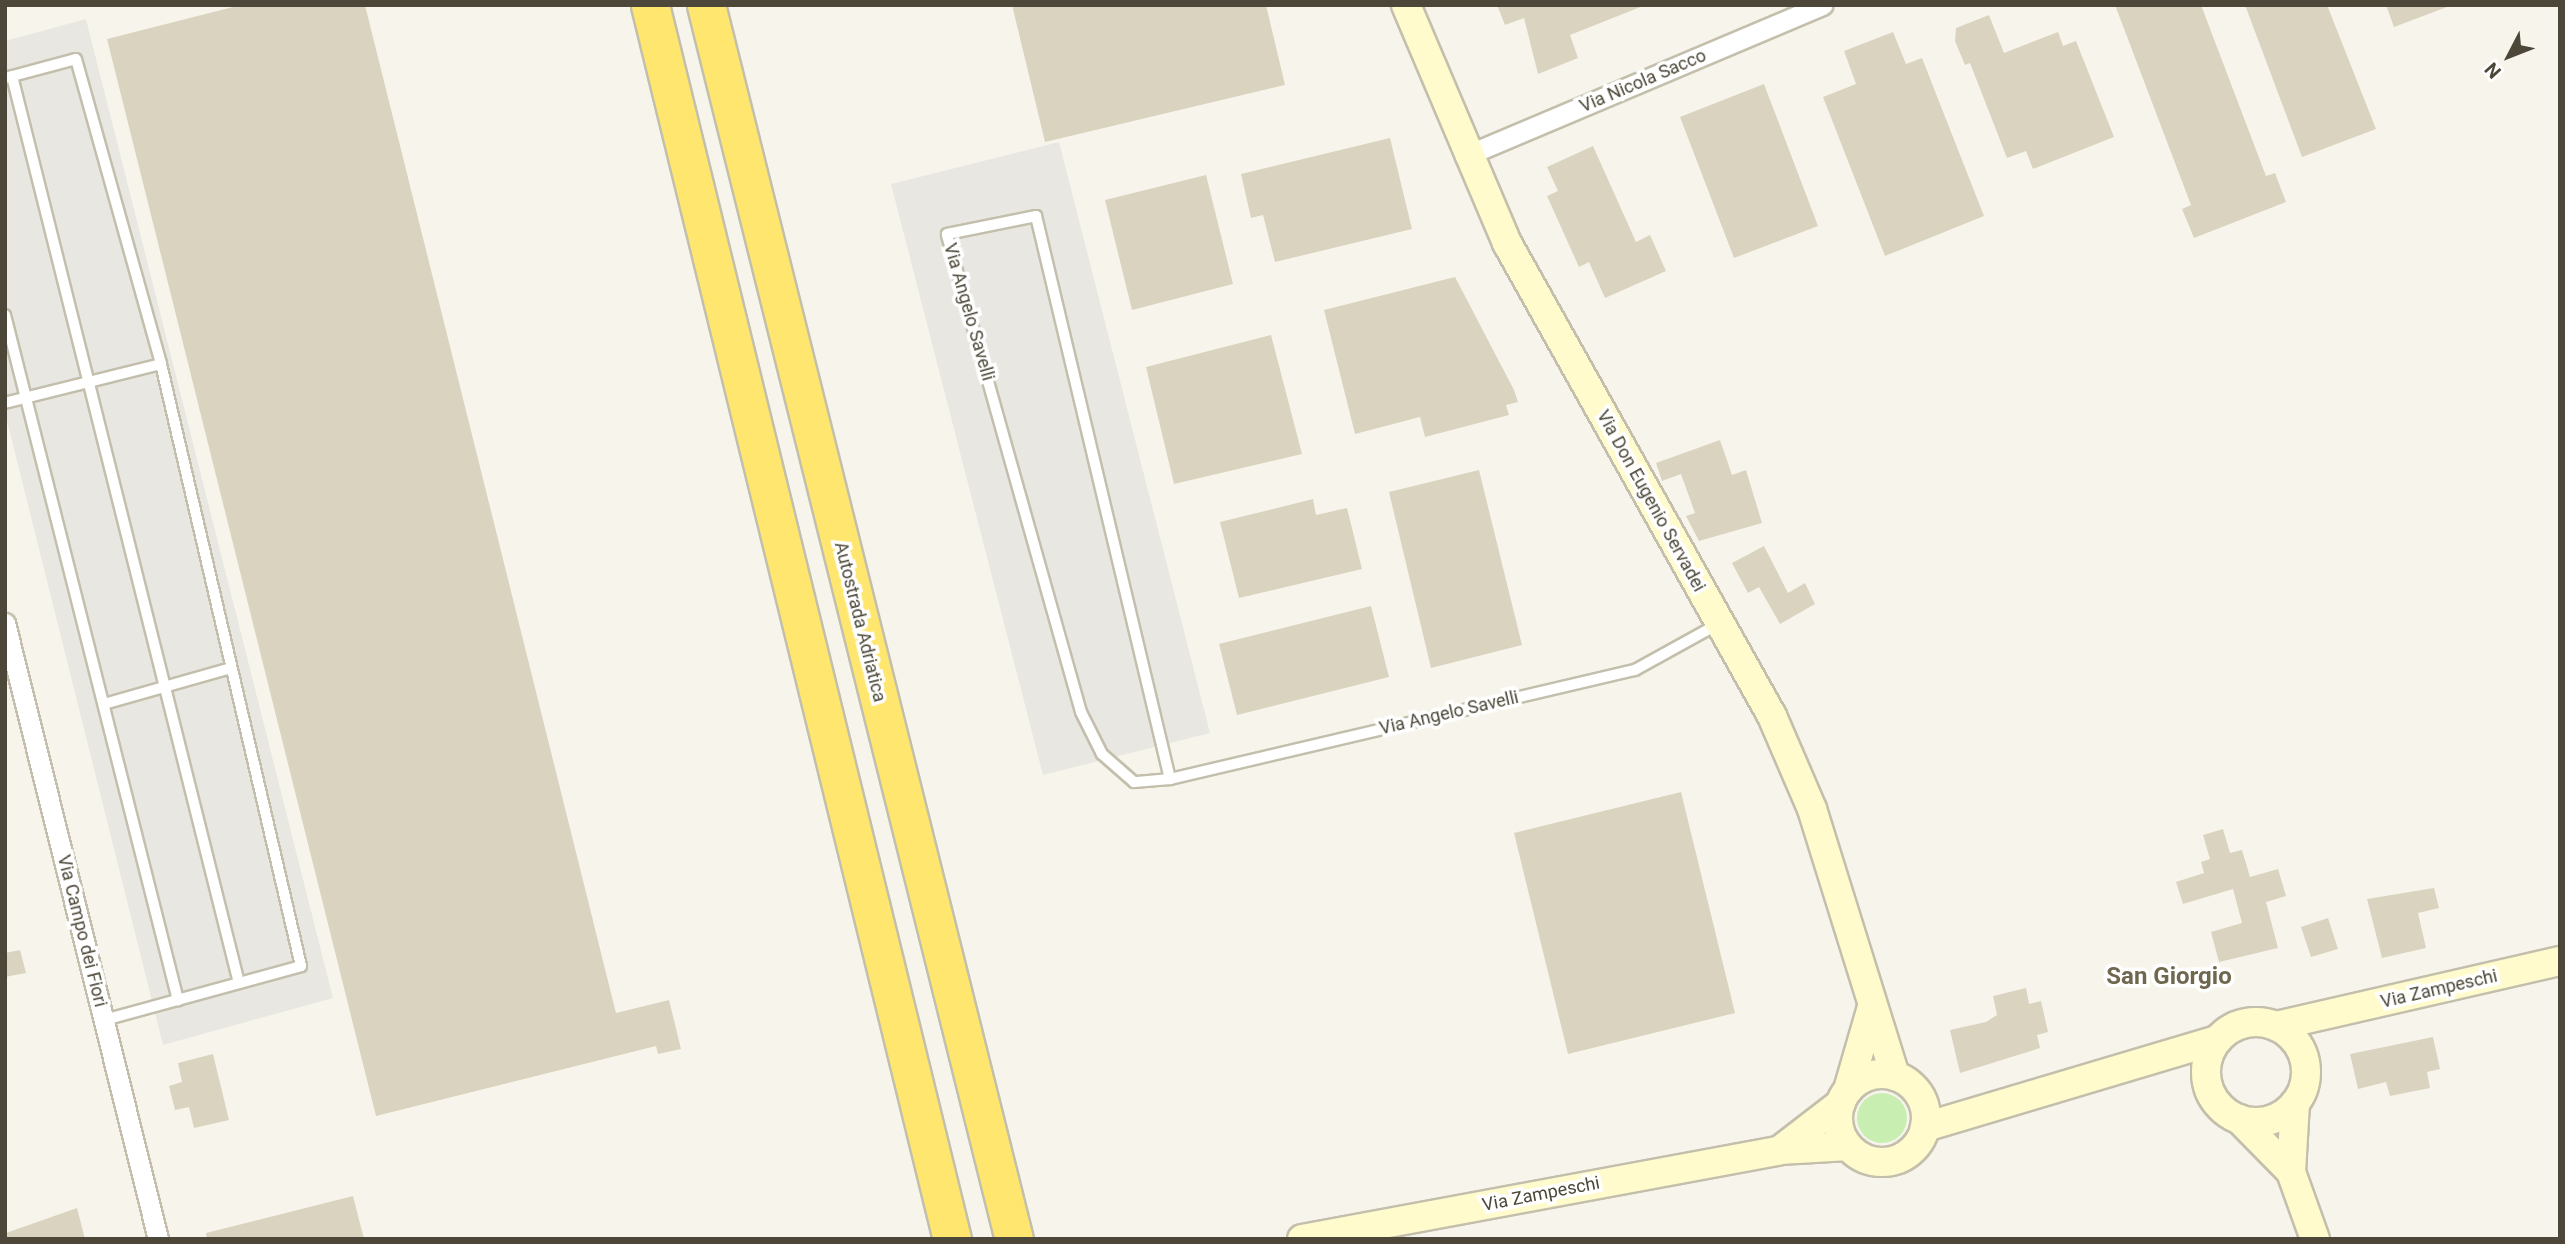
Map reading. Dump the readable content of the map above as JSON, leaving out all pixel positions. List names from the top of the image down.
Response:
{
  "streets": {
    "highway": ["Autostrada Adriatica"],
    "street": [
      "Via Nicola Sacco",
      "Via Don Eugenio Servadei",
      "Via Campo dei Fiori",
      "Via Zampeschi"
    ],
    "lane": ["Via Angelo Savelli"]
  },
  "crossings": [
    ["Via Nicola Sacco", "Via Don Eugenio Servadei"],
    ["Via Angelo Savelli", "Via Don Eugenio Servadei"],
    ["Via Don Eugenio Servadei", "Via Zampeschi"]
  ],
  "districts": ["San Giorgio"],
  "north": "bottom left"
}
